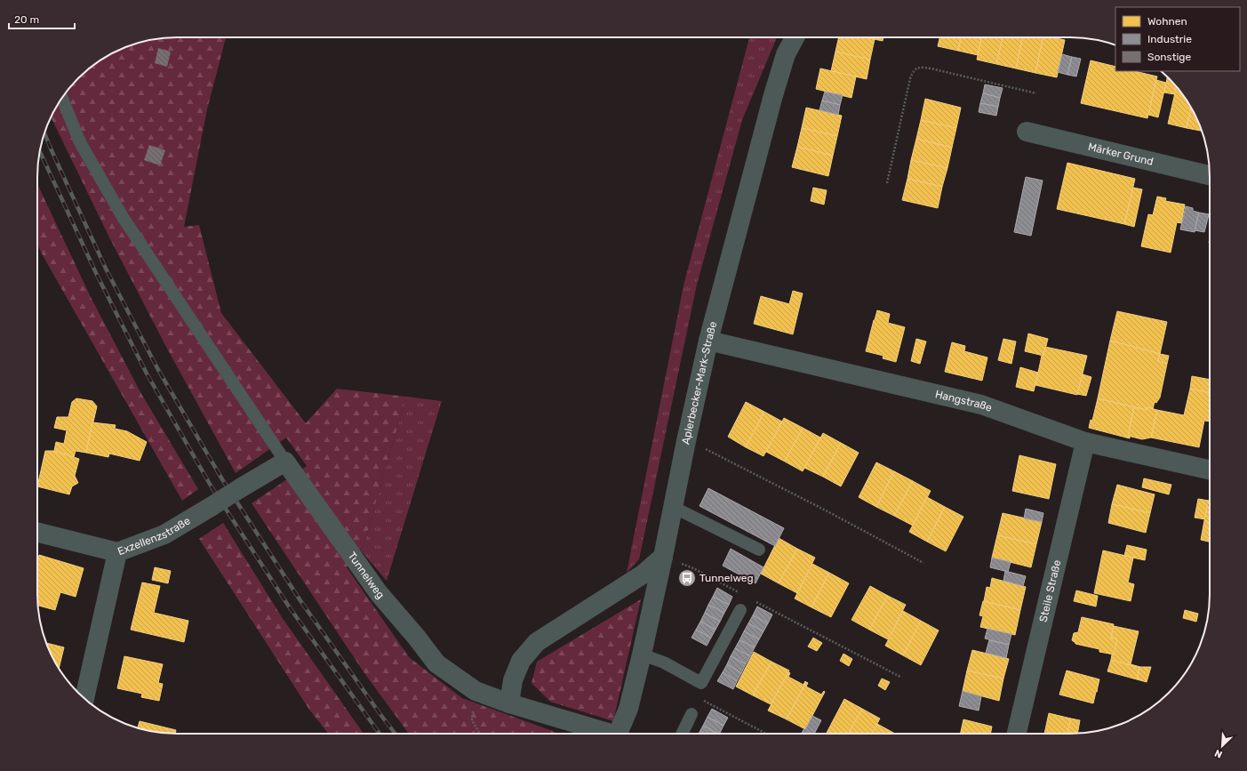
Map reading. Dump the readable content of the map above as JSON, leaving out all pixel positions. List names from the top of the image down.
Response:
{
  "streets": {
    "street": [
      "Märker Grund",
      "Aplerbecker-Mark-Straße",
      "Hangstraße",
      "Exzellenzstraße",
      "Tunnelweg",
      "Steile Straße"
    ]
  },
  "crossings": [
    ["Aplerbecker-Mark-Straße", "Hangstraße"],
    ["Hangstraße", "Steile Straße"],
    ["Exzellenzstraße", "Tunnelweg"]
  ],
  "places": {
    "bus stop": ["Tunnelweg"]
  },
  "legend": ["Wohnen", "Industrie", "Sonstige"],
  "scale_bar": "20 m",
  "north": "bottom left"
}
